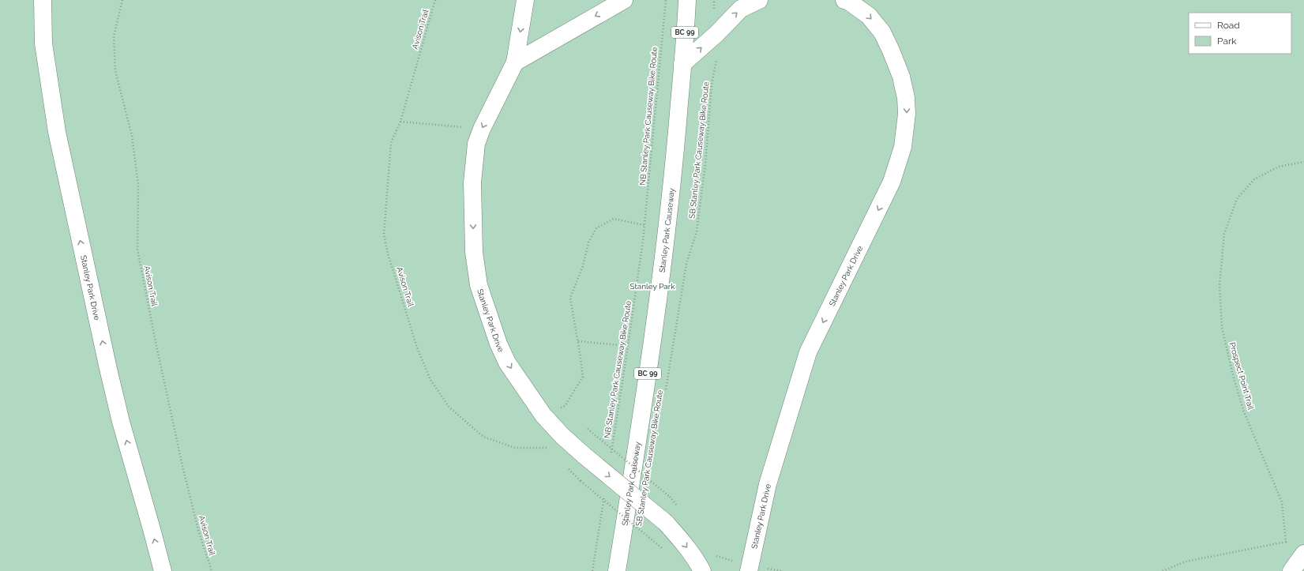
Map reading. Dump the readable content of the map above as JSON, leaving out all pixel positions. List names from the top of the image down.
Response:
{
  "streets": {
    "main road": ["BC 99", "Stanley Park Causeway", "Stanley Park Drive"],
    "path": [
      "Avison Trail",
      "NB Stanley Park Causeway Bike Route",
      "SB Stanley Park Causeway Bike Route",
      "Prospect Point Trail"
    ]
  },
  "parks": ["Stanley Park"],
  "legend": ["Road", "Park"]
}
